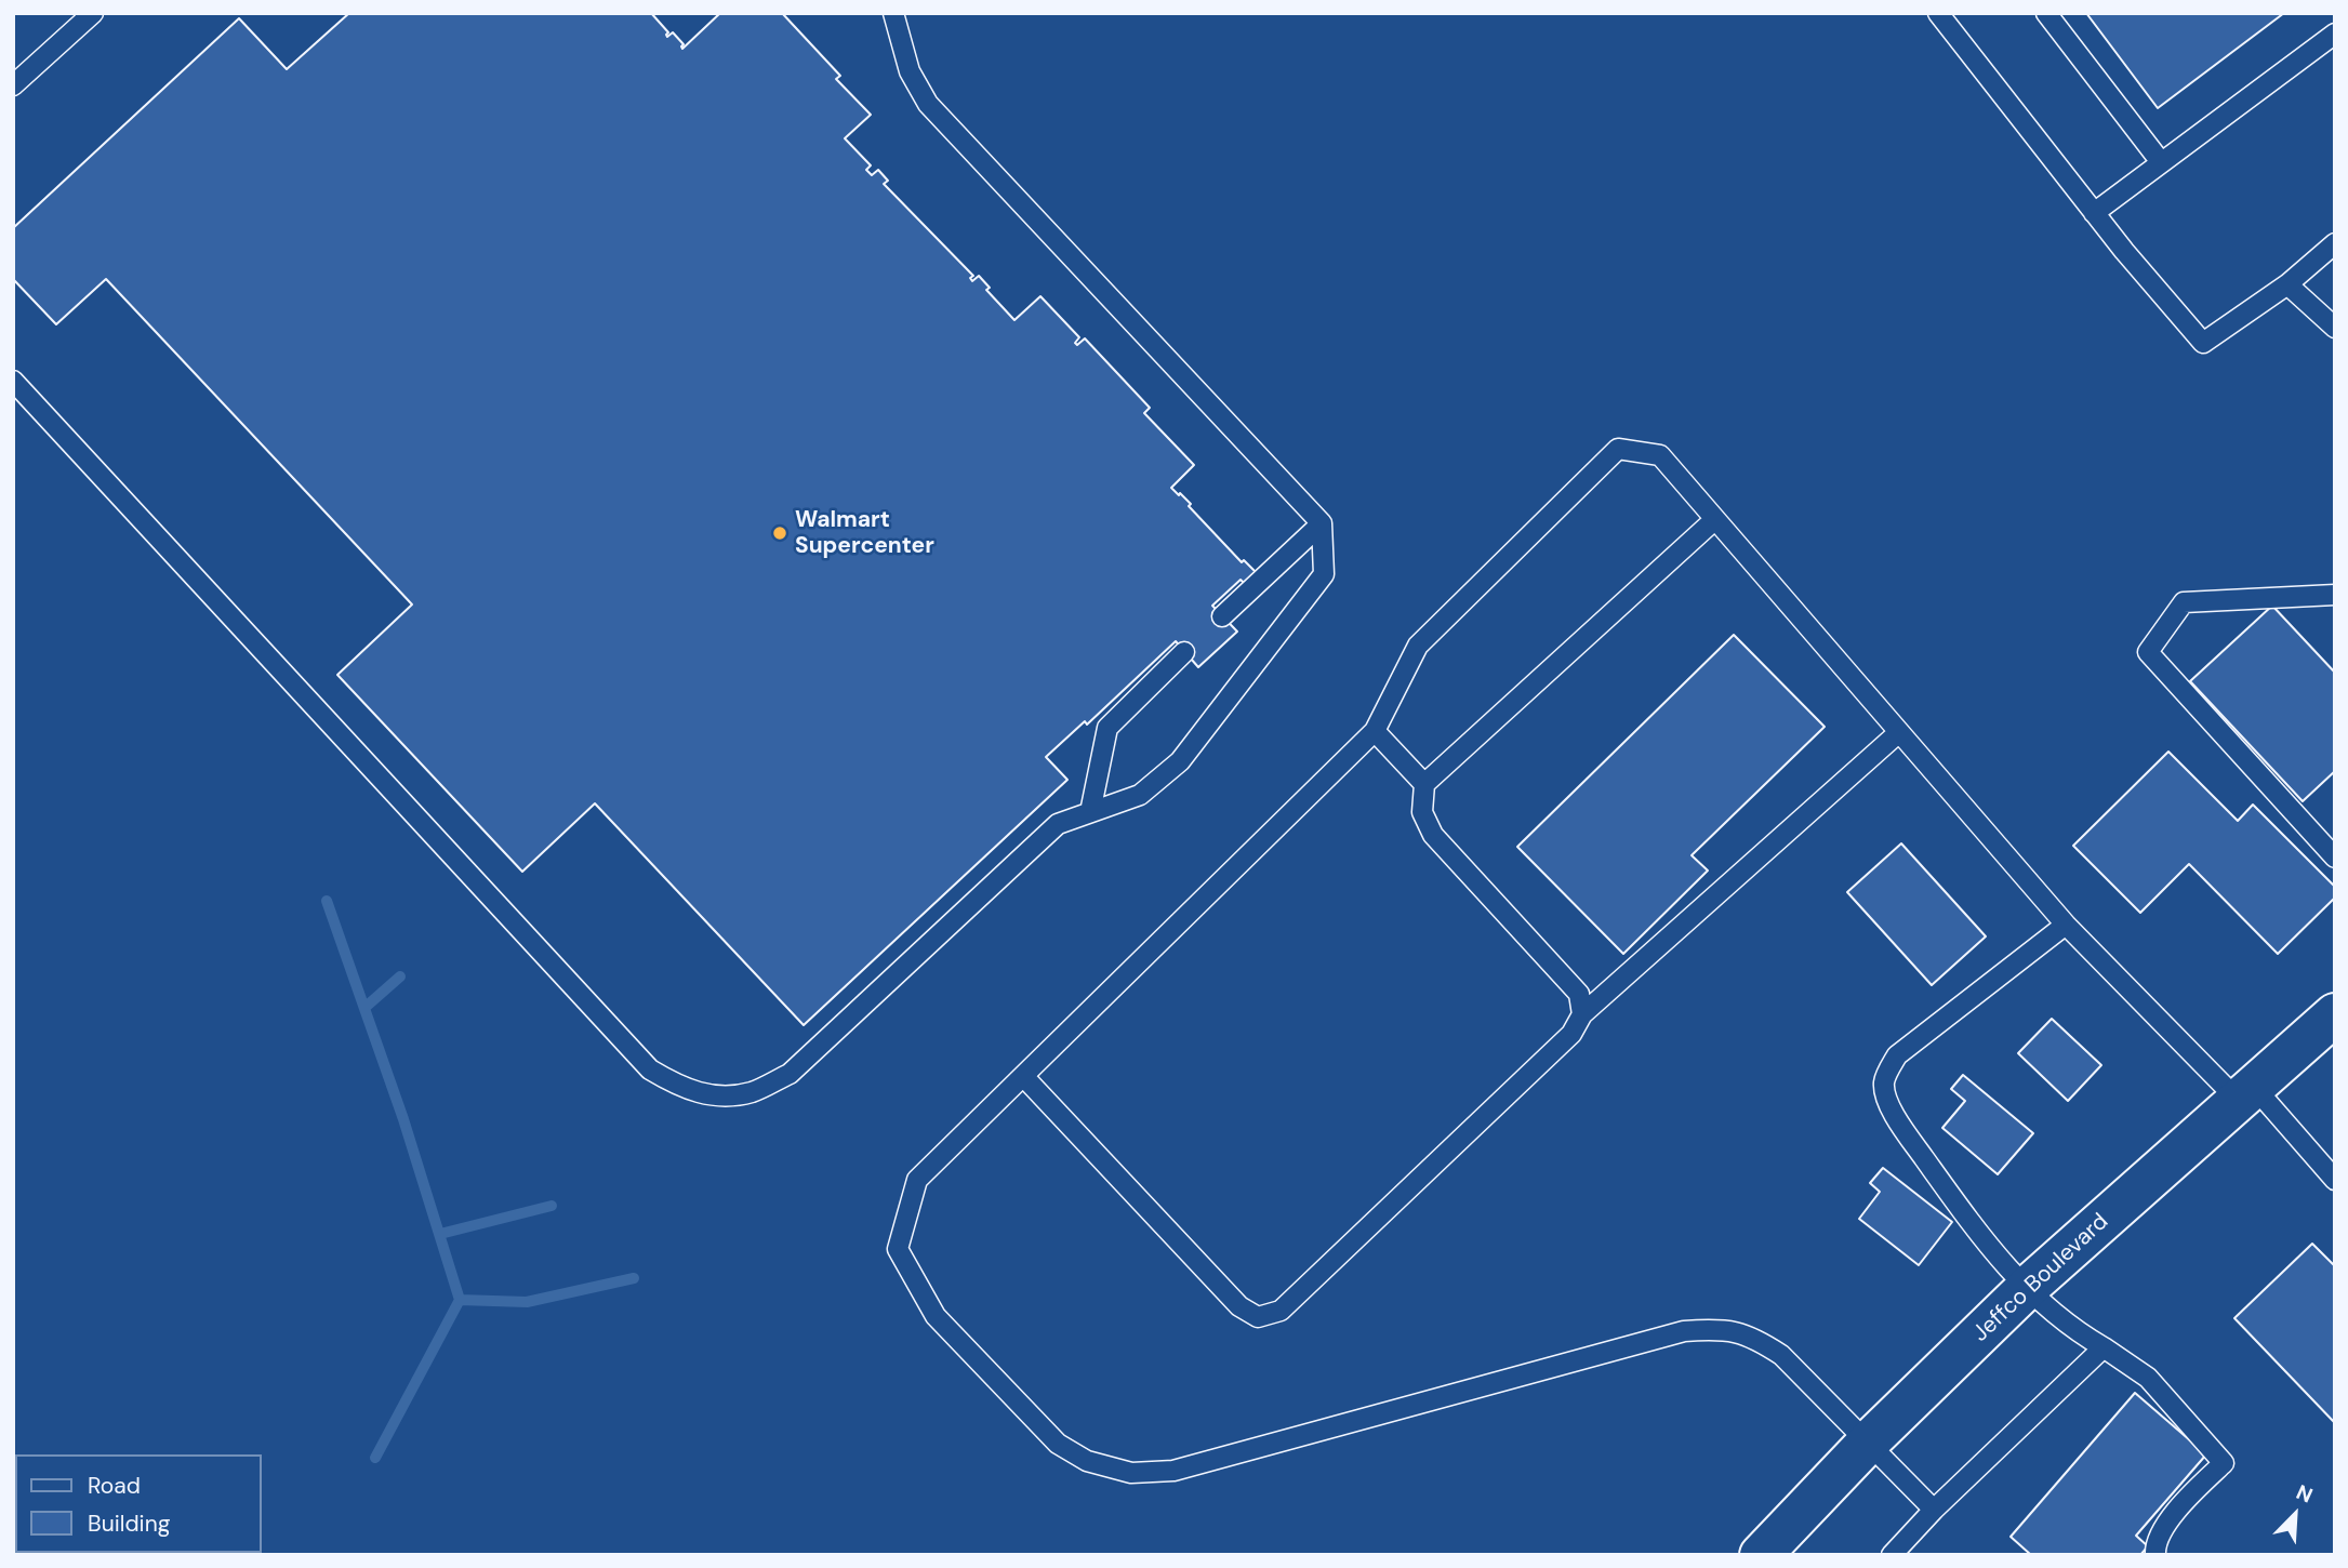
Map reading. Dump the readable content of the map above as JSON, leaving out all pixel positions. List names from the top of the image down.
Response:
{
  "streets": {
    "main road": ["Jeffco Boulevard"]
  },
  "places": ["Walmart Supercenter"],
  "legend": ["Road", "Building"],
  "north": "top right"
}
